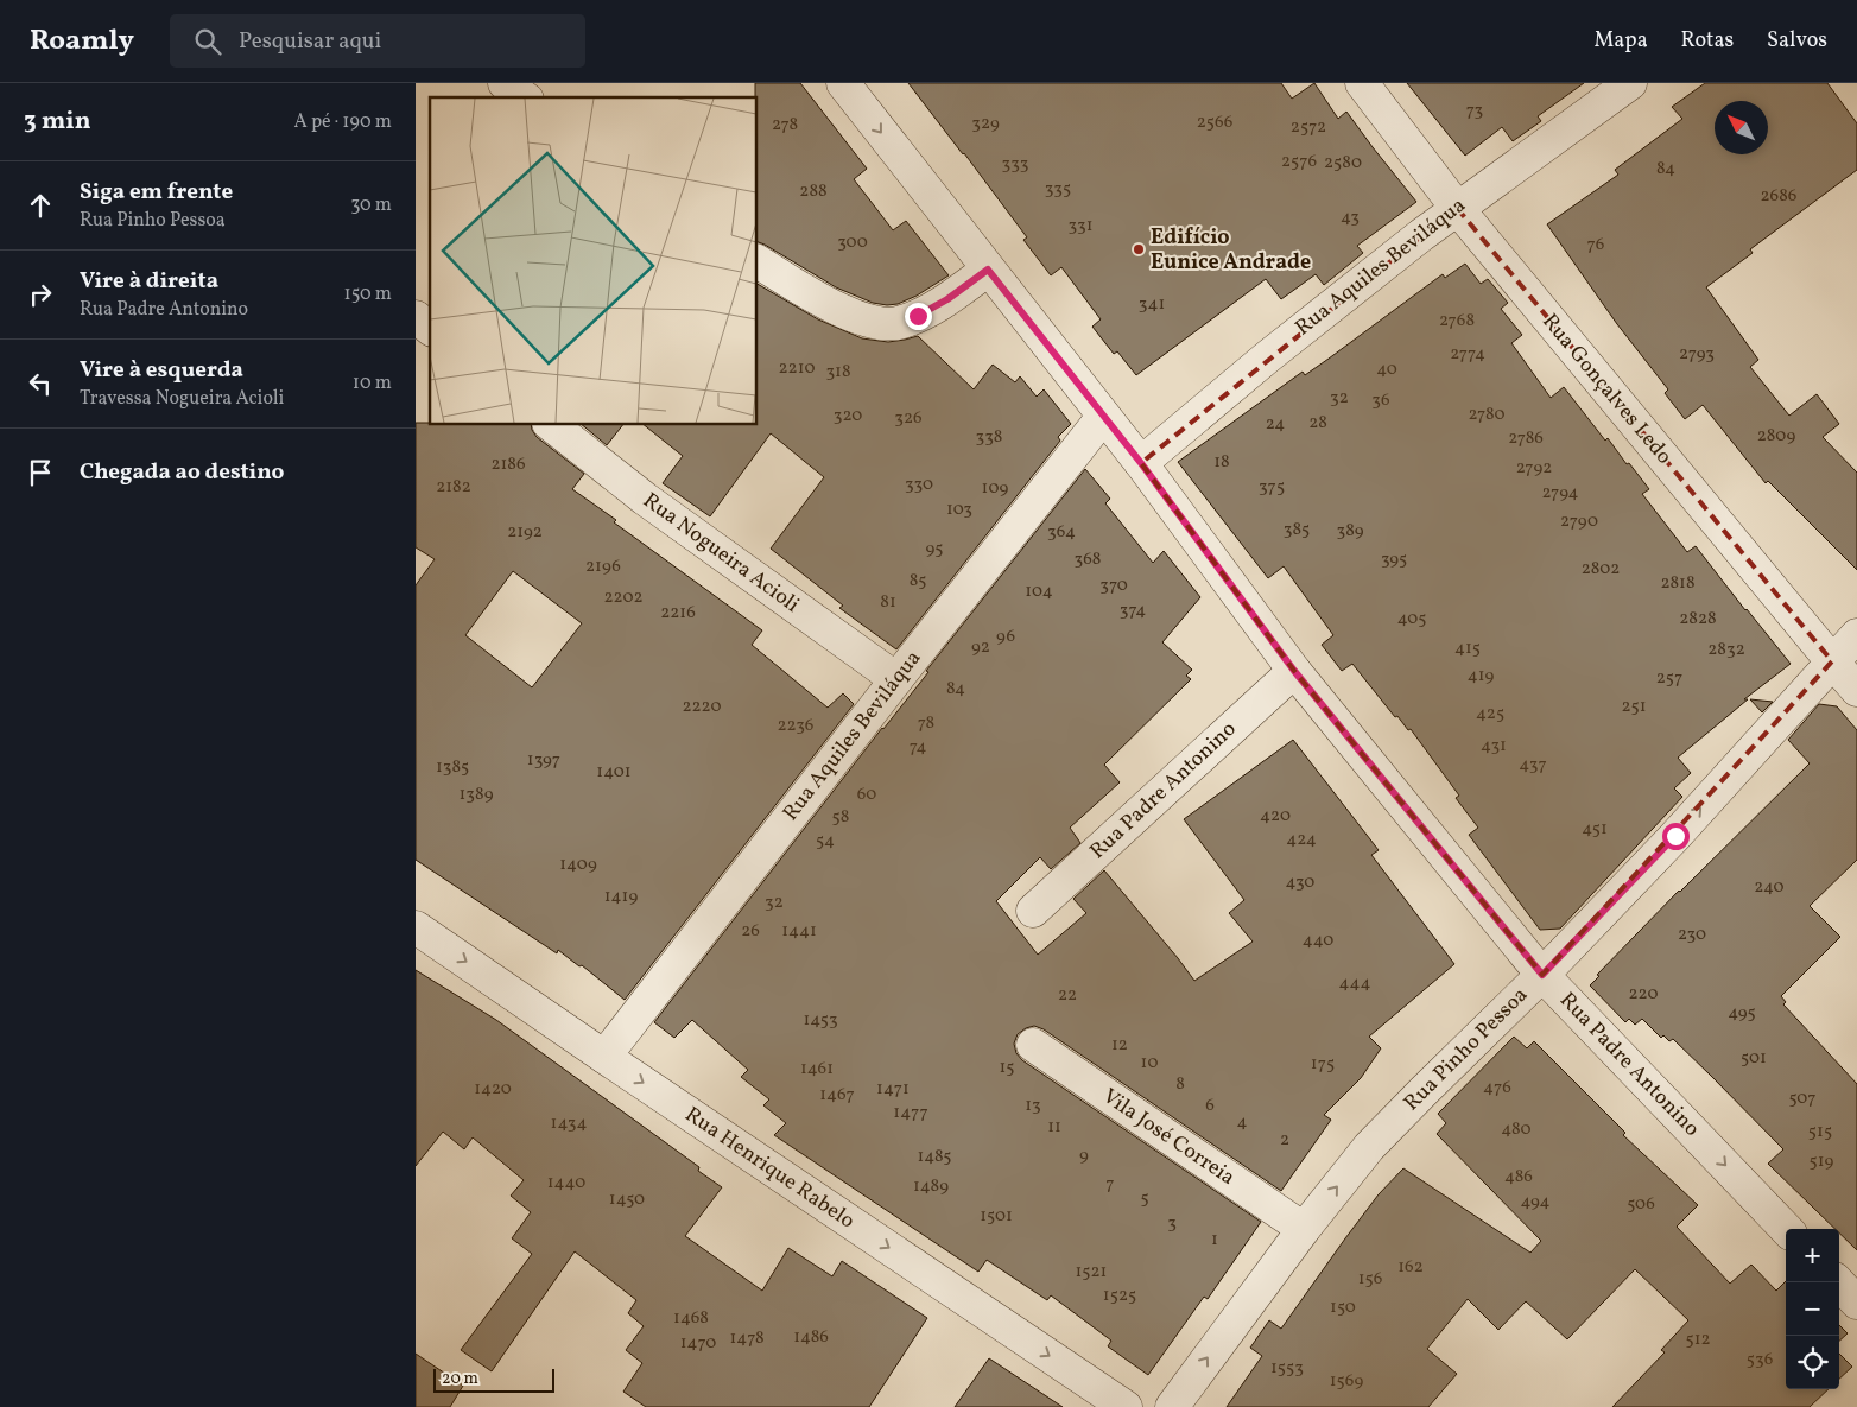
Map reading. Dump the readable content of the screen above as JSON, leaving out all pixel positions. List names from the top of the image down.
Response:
{
  "streets": {
    "street": [
      "Rua Aquiles Beviláqua",
      "Rua Gonçalves Ledo",
      "Rua Nogueira Acioli",
      "Rua Padre Antonino",
      "Rua Pinho Pessoa",
      "Vila José Correia",
      "Rua Henrique Rabelo"
    ]
  },
  "crossings": [
    ["Rua Aquiles Beviláqua", "Rua Gonçalves Ledo"],
    ["Rua Aquiles Beviláqua", "Rua Nogueira Acioli"],
    ["Rua Aquiles Beviláqua", "Rua Padre Antonino"],
    ["Rua Aquiles Beviláqua", "Rua Henrique Rabelo"],
    ["Rua Gonçalves Ledo", "Rua Pinho Pessoa"],
    ["Rua Padre Antonino", "Rua Pinho Pessoa"],
    ["Rua Pinho Pessoa", "Vila José Correia"]
  ],
  "one_way": ["Rua Pinho Pessoa", "Rua Henrique Rabelo"],
  "places": ["Edifício Eunice Andrade"],
  "house_numbers": [
    "73",
    "2566",
    "329",
    "278",
    "2572",
    "2576",
    "2580",
    "333",
    "84",
    "335",
    "288",
    "2686",
    "43",
    "331",
    "300",
    "76",
    "341",
    "2768",
    "2774",
    "2793",
    "2210",
    "40",
    "318",
    "32",
    "36",
    "2780",
    "320",
    "326",
    "28",
    "24",
    "2809",
    "338",
    "2786",
    "18",
    "2186",
    "2792",
    "330",
    "2182",
    "375",
    "109",
    "2794",
    "103",
    "2790",
    "385",
    "389",
    "2192",
    "364",
    "95",
    "368",
    "395",
    "2196",
    "2802",
    "85",
    "2818",
    "370",
    "104",
    "2202",
    "81",
    "374",
    "2216",
    "405",
    "2828",
    "96",
    "92",
    "415",
    "2832",
    "419",
    "257",
    "84",
    "2220",
    "251",
    "425",
    "78",
    "2236",
    "431",
    "74",
    "1397",
    "437",
    "1385",
    "1401",
    "1389",
    "60",
    "420",
    "58",
    "451",
    "424",
    "54",
    "1409",
    "430",
    "240",
    "1419",
    "32",
    "26",
    "1441",
    "230",
    "440",
    "444",
    "220",
    "22",
    "495",
    "1453",
    "12",
    "501",
    "10",
    "175",
    "15",
    "1461",
    "8",
    "476",
    "1420",
    "1471",
    "1467",
    "507",
    "13",
    "6",
    "1477",
    "4",
    "1434",
    "11",
    "480",
    "515",
    "2",
    "9",
    "1485",
    "519",
    "486",
    "1440",
    "7",
    "1489",
    "5",
    "1450",
    "494",
    "506",
    "1501",
    "3",
    "1",
    "162",
    "1521",
    "156",
    "1525",
    "150",
    "1468",
    "1486",
    "1478",
    "512",
    "1470",
    "536",
    "1553",
    "1569"
  ],
  "scale_bar": "20 m",
  "north": "top left",
  "page": {
    "header": "Roamly",
    "search": "Pesquisar aqui",
    "nav": ["Mapa", "Rotas", "Salvos"],
    "heading": ["3 min", "A pé · 190 m"],
    "list": [
      ["Siga em frente", "Rua Pinho Pessoa", "30 m"],
      ["Vire à direita", "Rua Padre Antonino", "150 m"],
      ["Vire à esquerda", "Travessa Nogueira Acioli", "10 m"],
      "Chegada ao destino"
    ],
    "map_buttons": ["+", "−"],
    "scale": "20 m"
  }
}
